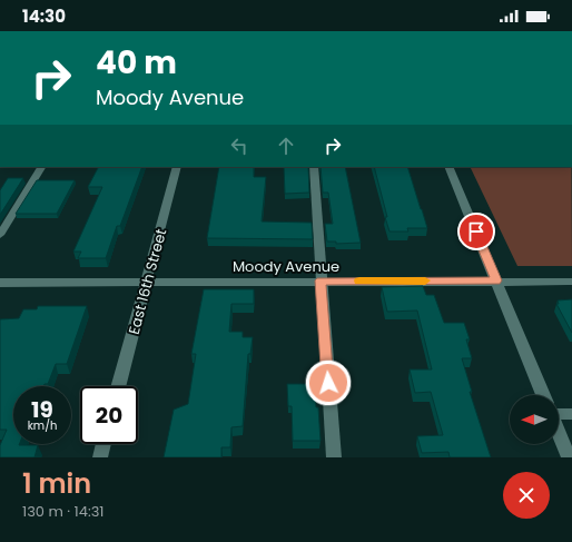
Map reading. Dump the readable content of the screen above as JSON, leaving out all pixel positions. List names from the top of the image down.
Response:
{
  "streets": {
    "street": ["Moody Avenue", "East 16th Street"]
  },
  "crossings": [
    ["Moody Avenue", "East 16th Street"]
  ],
  "north": "left",
  "page": {
    "status": "14:30",
    "turn": ["40 m", "Moody Avenue"],
    "speed": "19 km/h",
    "limit": "20",
    "heading": ["1 min", "130 m · 14:31"]
  }
}
